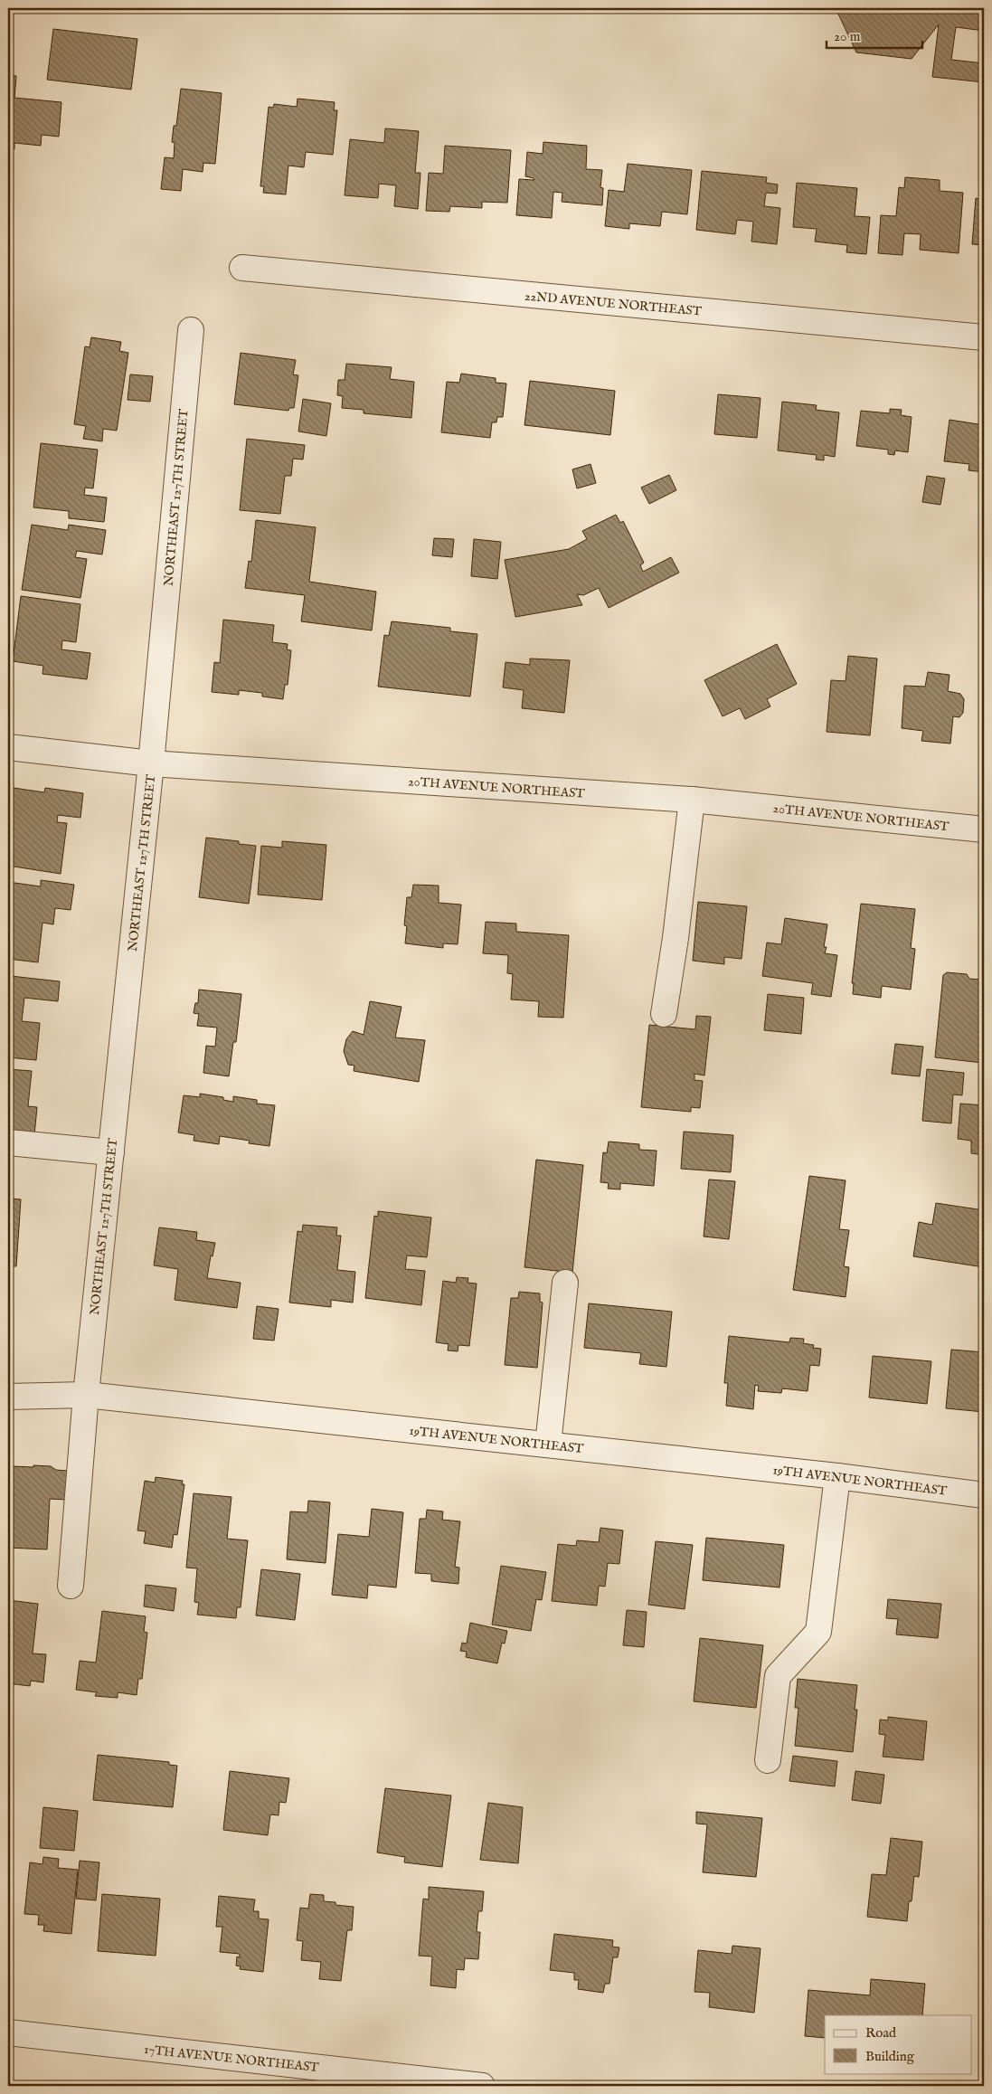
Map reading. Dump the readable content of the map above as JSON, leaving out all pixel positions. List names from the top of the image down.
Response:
{
  "streets": {
    "street": [
      "22ND AVENUE NORTHEAST",
      "NORTHEAST 127TH STREET",
      "20TH AVENUE NORTHEAST",
      "19TH AVENUE NORTHEAST",
      "17TH AVENUE NORTHEAST"
    ]
  },
  "crossings": [
    ["NORTHEAST 127TH STREET", "20TH AVENUE NORTHEAST"],
    ["NORTHEAST 127TH STREET", "19TH AVENUE NORTHEAST"]
  ],
  "legend": ["Road", "Building"],
  "scale_bar": "20 m"
}
